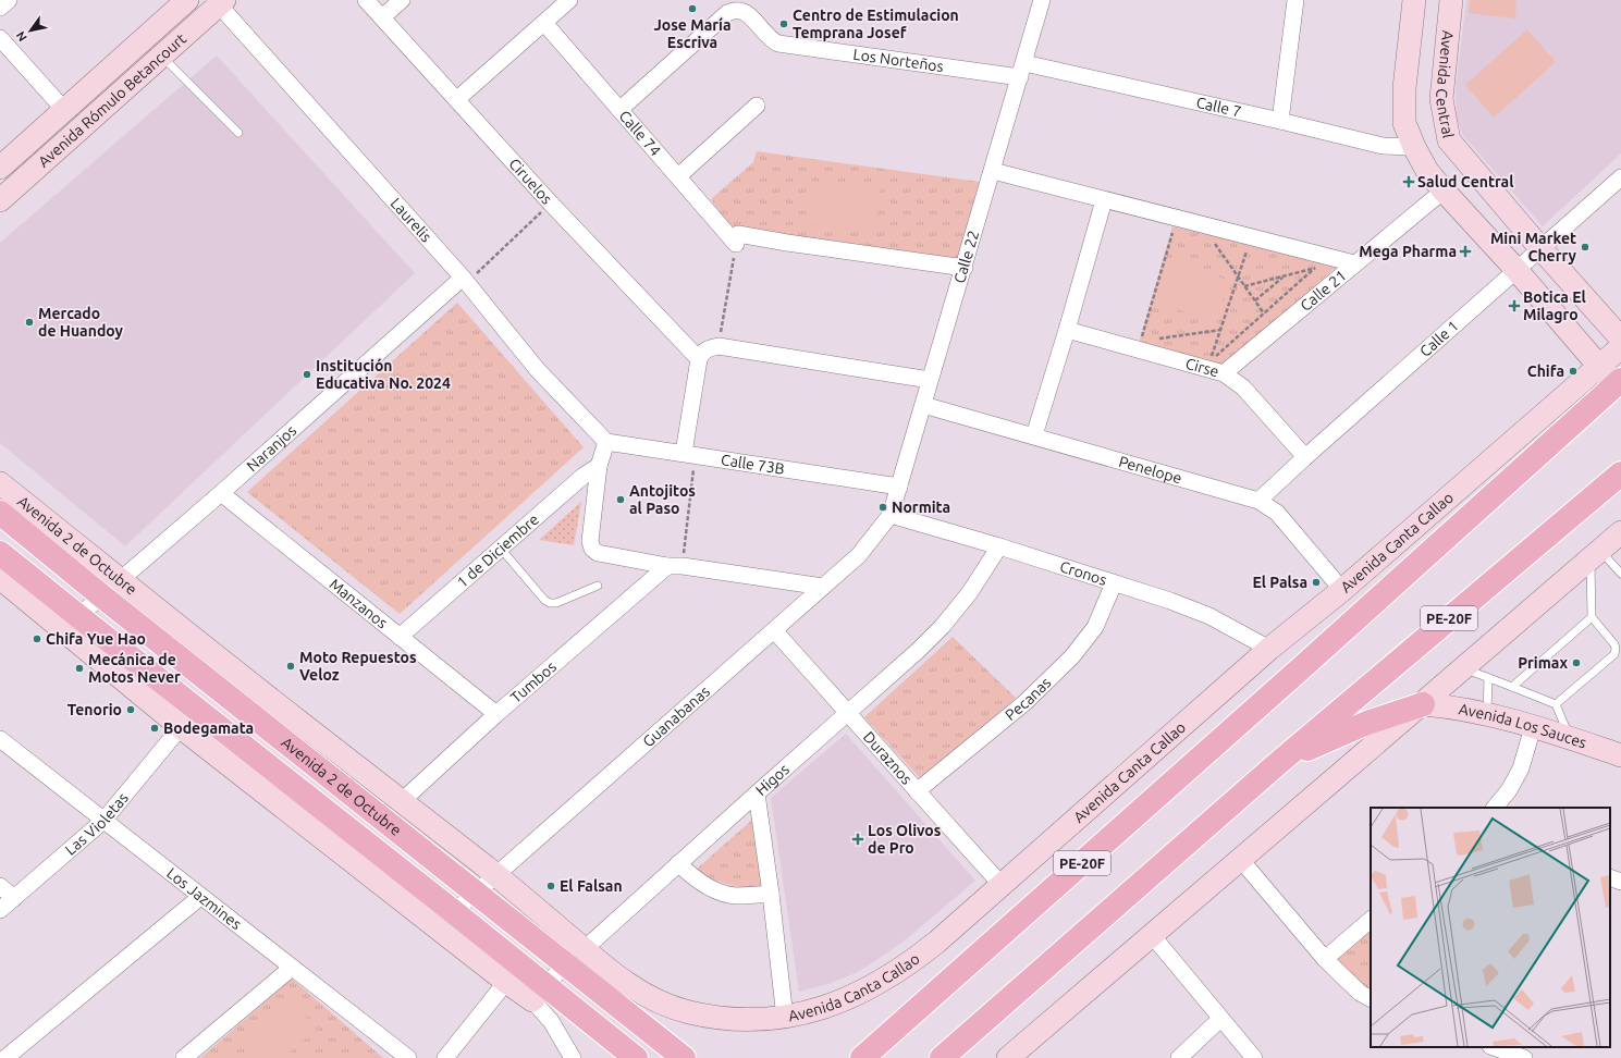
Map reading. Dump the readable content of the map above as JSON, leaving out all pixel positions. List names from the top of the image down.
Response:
{
  "streets": {
    "main road": ["Avenida Canta Callao", "Avenida 2 de Octubre", "PE-20F"],
    "street": [
      "Los Norteños",
      "Avenida Central",
      "Avenida Rómulo Betancourt",
      "Calle 7",
      "Calle 74",
      "Ciruelos",
      "Laurelis",
      "Calle 22",
      "Calle 21",
      "Calle 1",
      "Cirse",
      "Naranjos",
      "Calle 73B",
      "Penelope",
      "1 de Diciembre",
      "Cronos",
      "Manzanos",
      "Tumbos",
      "Pecanas",
      "Guanabanas",
      "Avenida Los Sauces",
      "Duraznos",
      "Higos",
      "Las Violetas",
      "Los Jazmines"
    ]
  },
  "crossings": [
    ["Los Norteños", "Calle 7"],
    ["Los Norteños", "Calle 74"],
    ["Los Norteños", "Calle 22"],
    ["Avenida Central", "Calle 1"],
    ["Avenida Rómulo Betancourt", "Laurelis"],
    ["Calle 7", "Calle 22"],
    ["Laurelis", "Naranjos"],
    ["Laurelis", "Calle 73B"],
    ["Calle 22", "Calle 73B"],
    ["Calle 22", "Penelope"],
    ["Calle 22", "Cronos"],
    ["Calle 22", "Guanabanas"],
    ["Calle 21", "Cirse"],
    ["Calle 1", "Cirse"],
    ["Calle 1", "Penelope"],
    ["Naranjos", "Avenida 2 de Octubre"],
    ["Naranjos", "Manzanos"],
    ["Penelope", "Avenida Canta Callao"],
    ["Avenida Canta Callao", "Avenida 2 de Octubre"],
    ["Avenida Canta Callao", "Cronos"],
    ["Avenida Canta Callao", "Duraznos"],
    ["Avenida Canta Callao", "Higos"],
    ["Avenida 2 de Octubre", "Tumbos"],
    ["Avenida 2 de Octubre", "Guanabanas"],
    ["Avenida 2 de Octubre", "Higos"],
    ["1 de Diciembre", "Manzanos"],
    ["Cronos", "Pecanas"],
    ["Cronos", "Guanabanas"],
    ["Cronos", "Higos"],
    ["Manzanos", "Tumbos"],
    ["Pecanas", "Duraznos"],
    ["Guanabanas", "Duraznos"],
    ["Duraznos", "Higos"],
    ["Las Violetas", "Los Jazmines"]
  ],
  "places": {
    "other": [
      "Jose María Escriva",
      "Centro de Estimulacion Temprana Josef",
      "Mini Market Cherry",
      "Mercado de Huandoy",
      "Chifa",
      "Institución Educativa No. 2024",
      "Antojitos al Paso",
      "Normita",
      "El Palsa",
      "Chifa Yue Hao",
      "Primax",
      "Moto Repuestos Veloz",
      "Mecánica de Motos Never",
      "Tenorio",
      "Bodegamata",
      "El Falsan"
    ],
    "health": [
      "Salud Central",
      "Mega Pharma",
      "Botica El Milagro",
      "Los Olivos de Pro"
    ]
  },
  "north": "bottom left"
}
